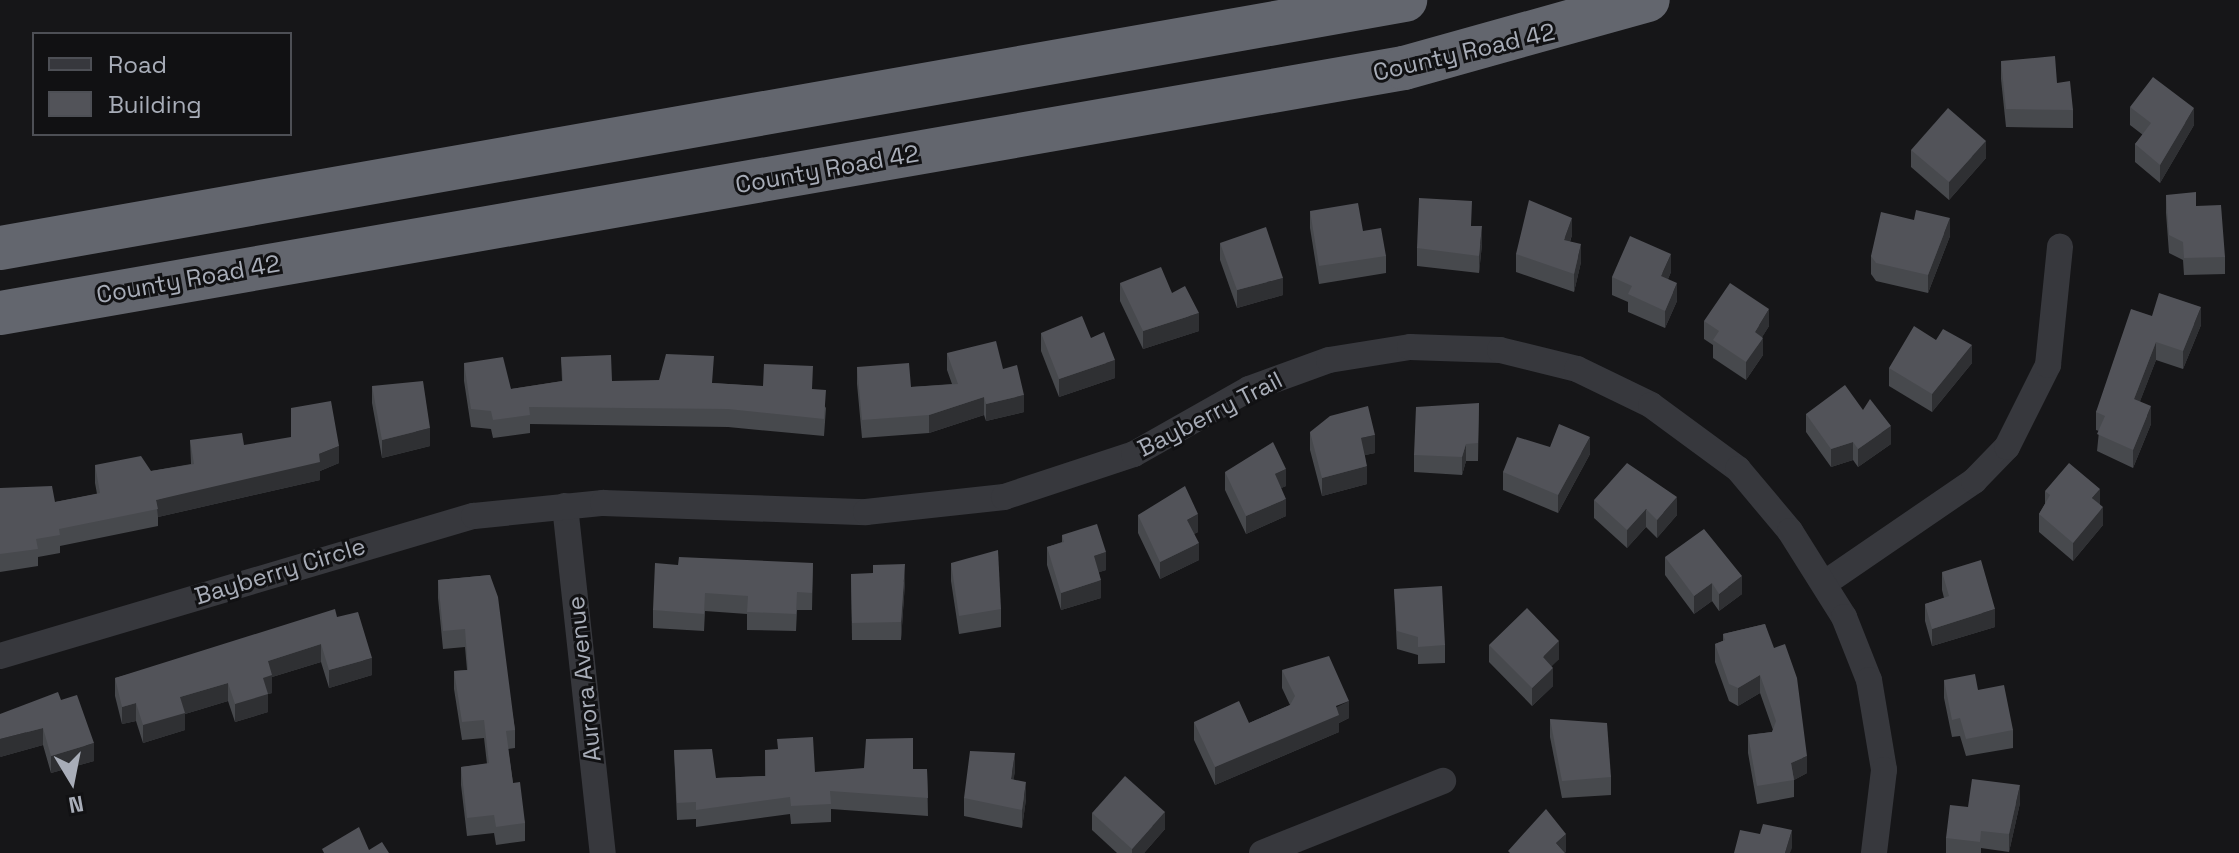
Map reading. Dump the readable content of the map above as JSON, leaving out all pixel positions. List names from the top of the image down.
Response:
{
  "streets": {
    "highway": ["County Road 42"],
    "street": ["Bayberry Trail", "Bayberry Circle", "Aurora Avenue"]
  },
  "crossings": [
    ["Bayberry Trail", "Bayberry Circle"],
    ["Bayberry Trail", "Aurora Avenue"],
    ["Bayberry Circle", "Aurora Avenue"]
  ],
  "legend": ["Road", "Building"],
  "north": "bottom"
}
